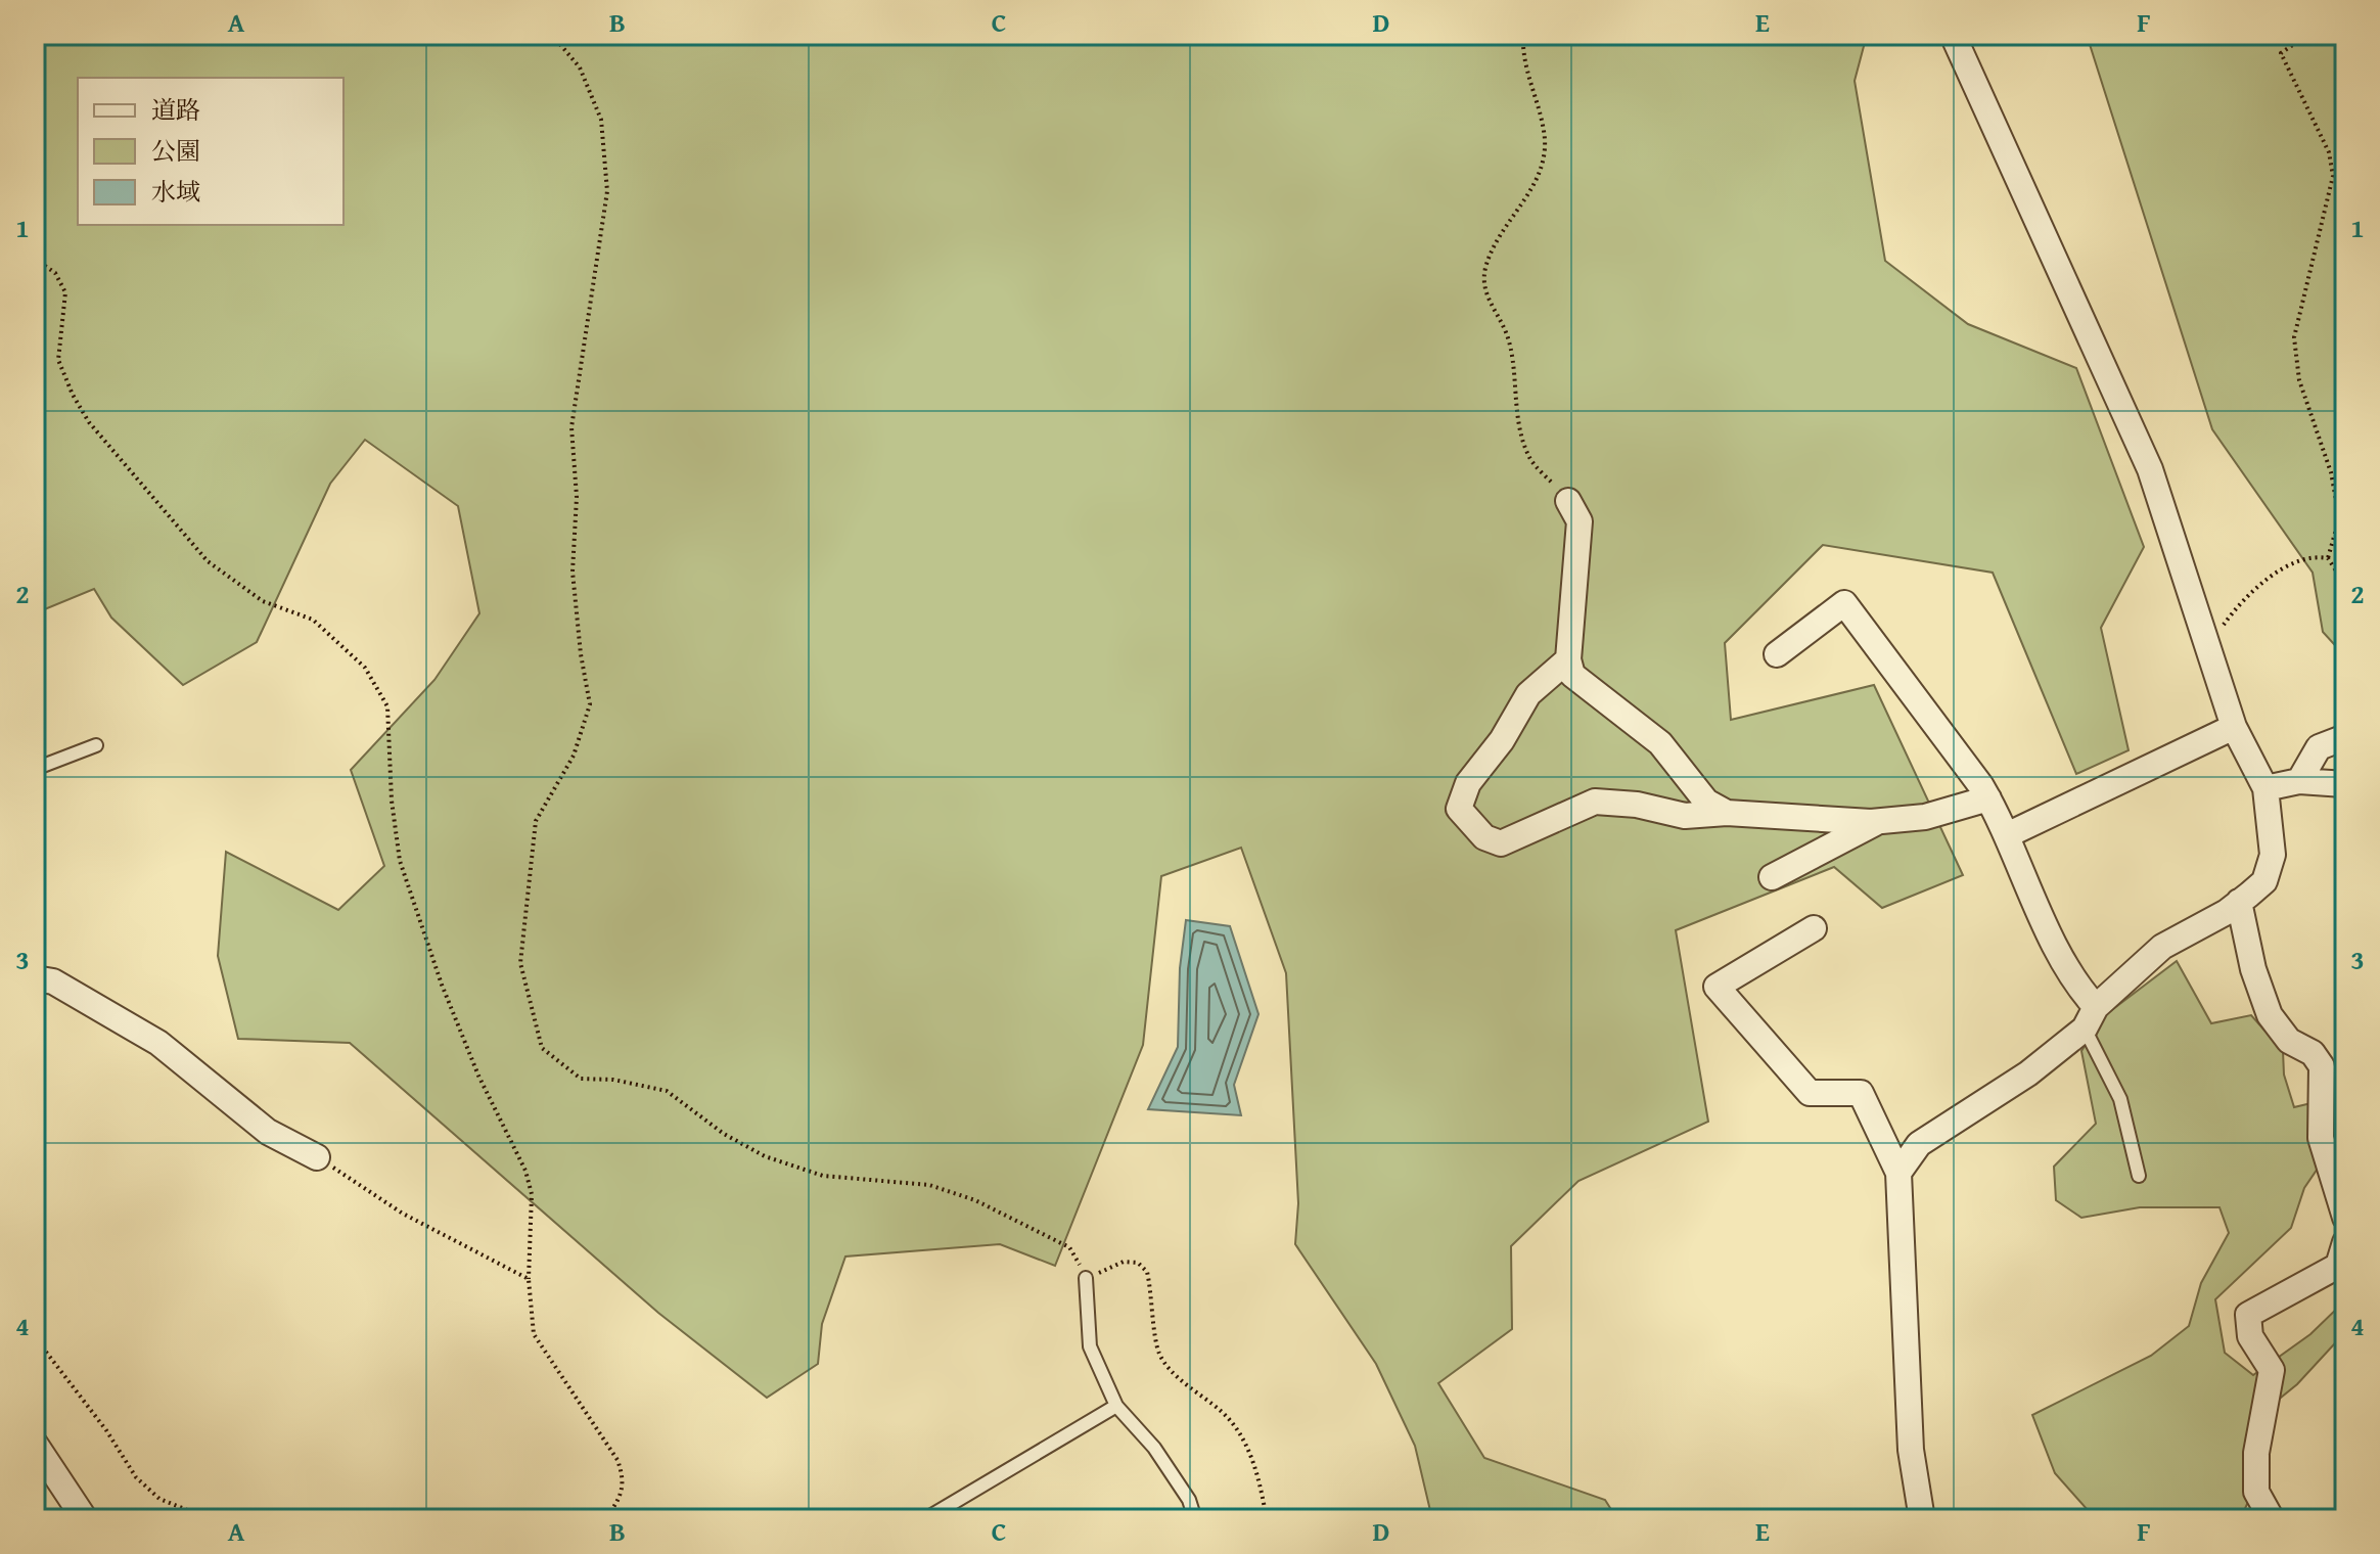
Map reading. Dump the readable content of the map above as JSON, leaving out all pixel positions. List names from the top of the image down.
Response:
{
  "legend": ["道路", "公園", "水域"],
  "grid": {
    "columns": [
      "A",
      "B",
      "C",
      "D",
      "E",
      "F"
    ],
    "rows": [
      "1",
      "2",
      "3",
      "4"
    ]
  }
}
